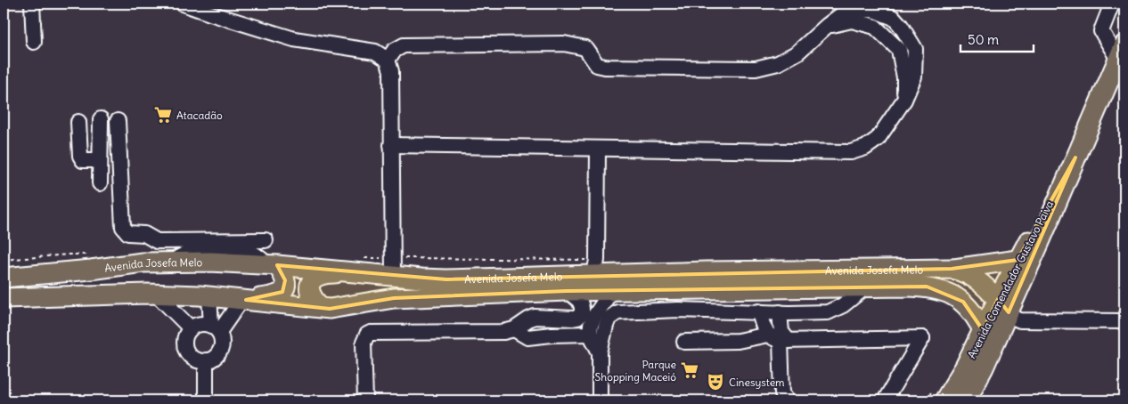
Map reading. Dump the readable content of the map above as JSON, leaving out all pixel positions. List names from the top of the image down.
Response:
{
  "streets": {
    "main road": ["Avenida Josefa Melo", "Avenida Comendador Gustavo Paiva"]
  },
  "crossings": [
    ["Avenida Josefa Melo", "Avenida Comendador Gustavo Paiva"]
  ],
  "places": {
    "supermarket": ["Atacadão", "Parque Shopping Maceió"],
    "theatre": ["Cinesystem"]
  },
  "scale_bar": "50 m"
}
